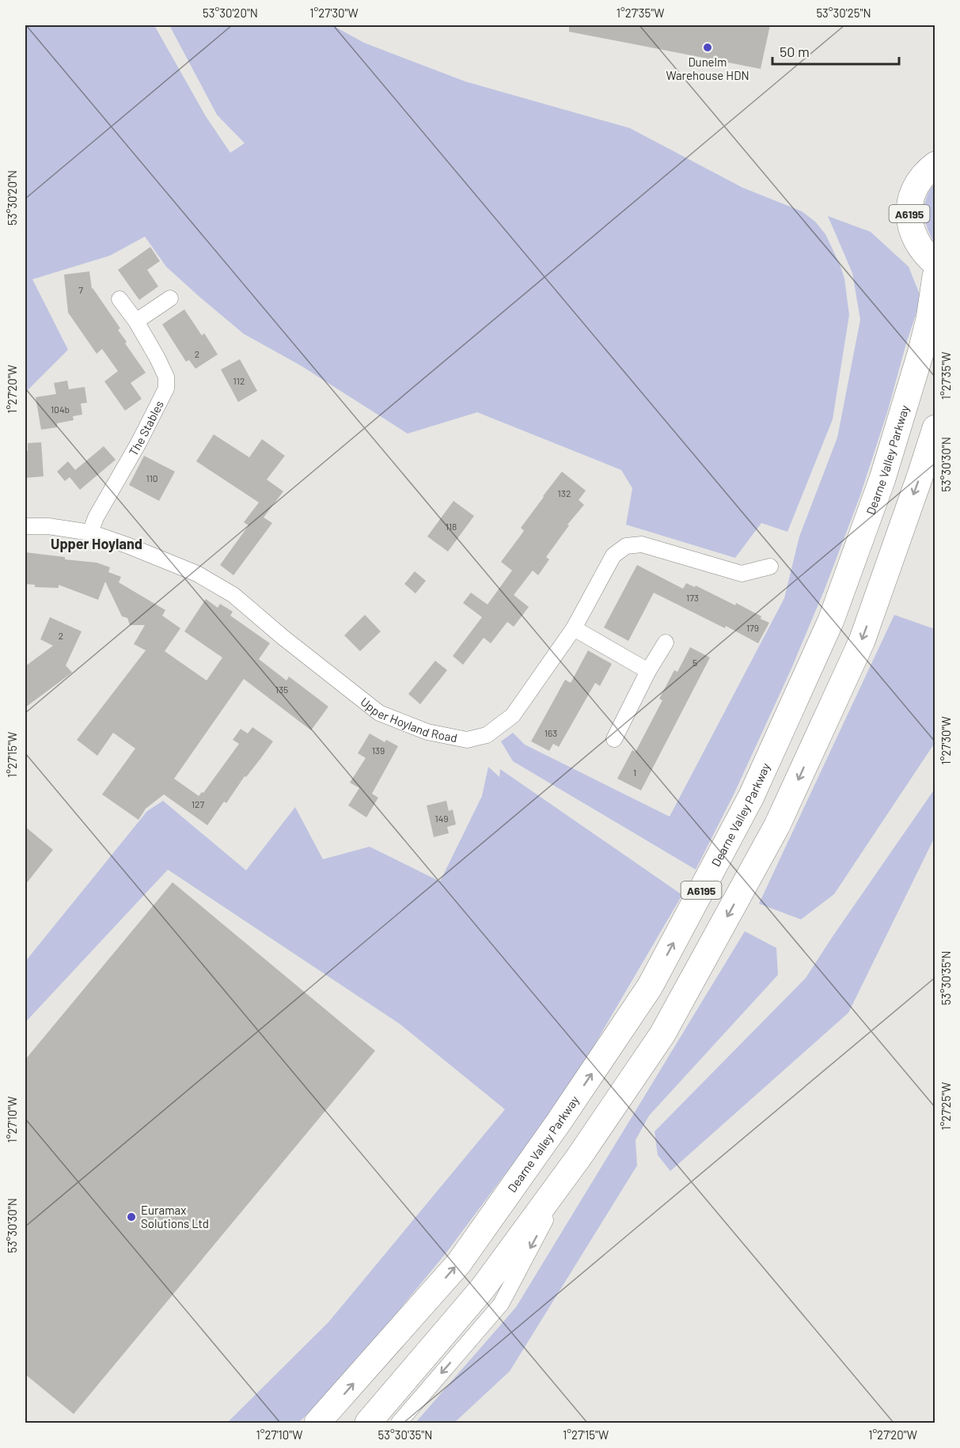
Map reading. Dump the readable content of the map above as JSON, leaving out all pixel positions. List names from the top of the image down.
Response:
{
  "streets": {
    "highway": ["A6195", "Dearne Valley Parkway"],
    "street": ["The Stables", "Upper Hoyland Road"]
  },
  "crossings": [
    ["The Stables", "Upper Hoyland Road"]
  ],
  "districts": ["Upper Hoyland"],
  "places": ["Dunelm Warehouse HDN", "Euramax Solutions Ltd"],
  "house_numbers": [
    "7",
    "2",
    "112",
    "104b",
    "110",
    "132",
    "118",
    "173",
    "179",
    "2",
    "5",
    "135",
    "163",
    "139",
    "1",
    "127",
    "149"
  ],
  "scale_bar": "50 m",
  "coordinates": [
    "53°30'20\"N",
    "1°27'30\"W",
    "1°27'35\"W",
    "53°30'25\"N",
    "1°27'20\"W",
    "53°30'30\"N",
    "1°27'15\"W",
    "53°30'35\"N",
    "1°27'25\"W",
    "1°27'10\"W"
  ]
}
